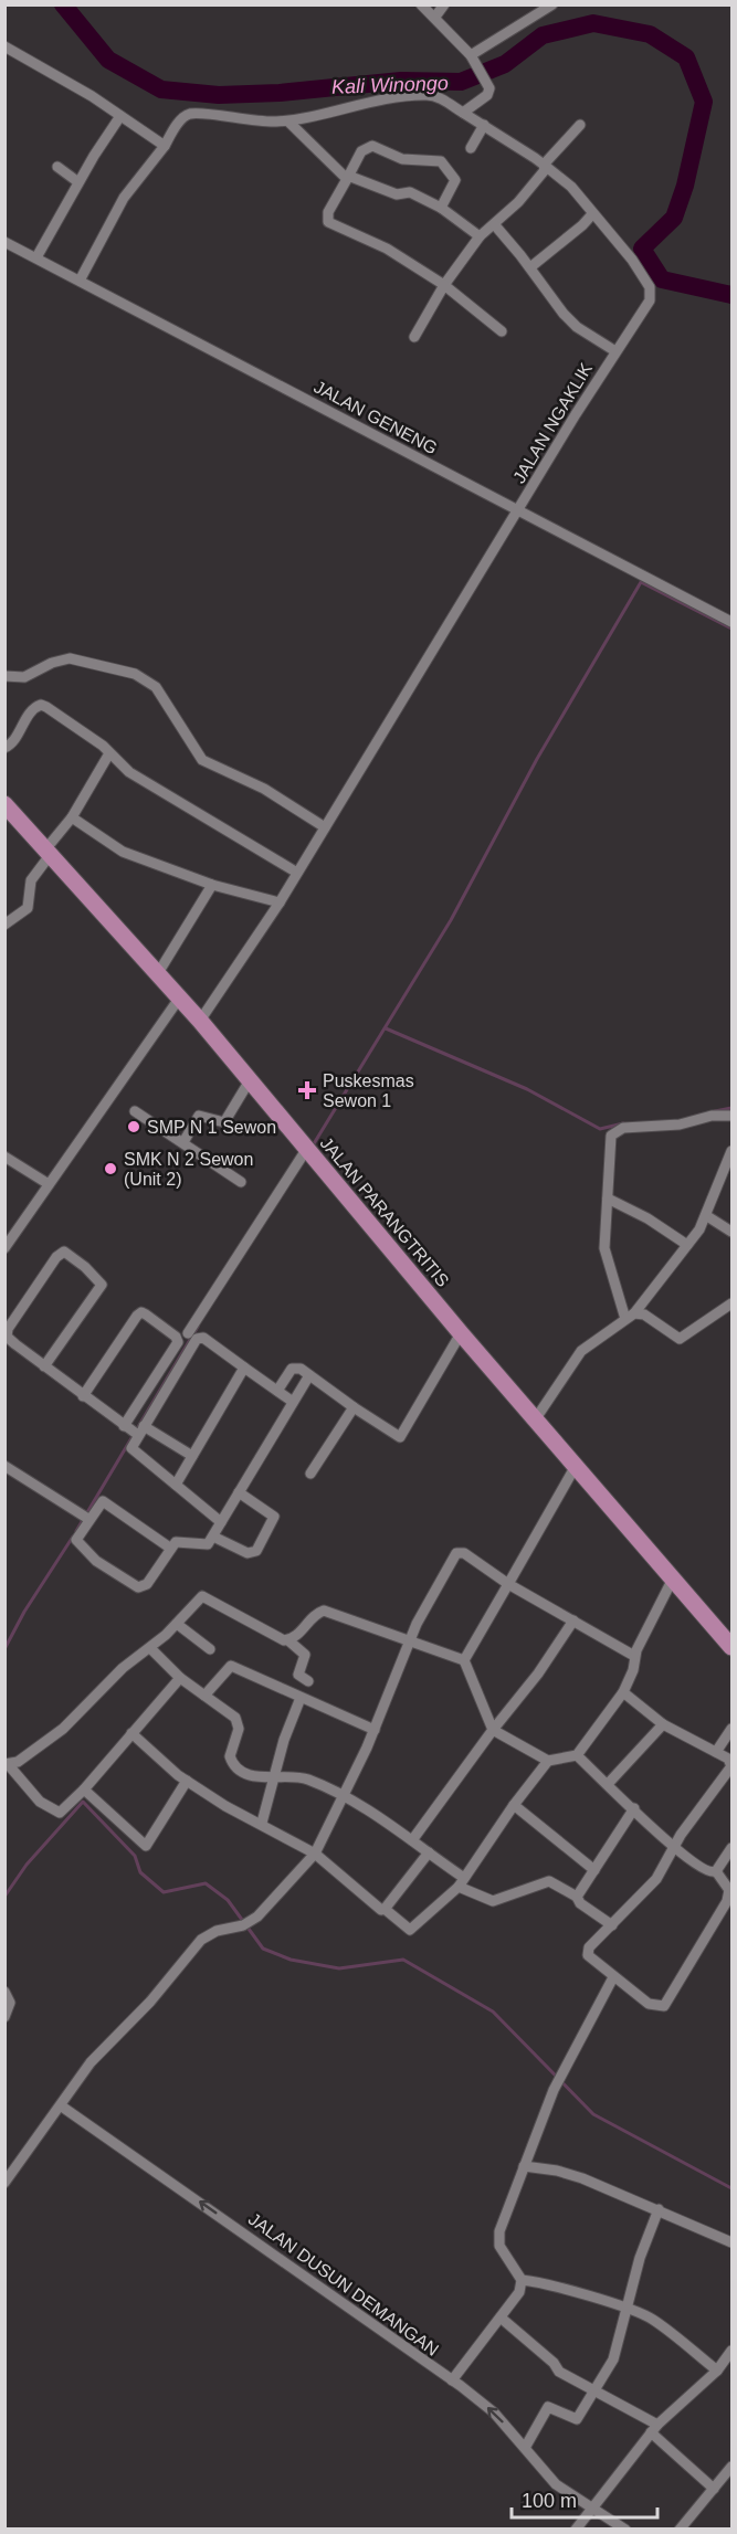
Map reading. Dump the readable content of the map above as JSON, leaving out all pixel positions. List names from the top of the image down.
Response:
{
  "streets": {
    "main road": ["JALAN PARANGTRITIS"],
    "street": ["JALAN GENENG", "JALAN NGAKLIK", "JALAN DUSUN DEMANGAN"]
  },
  "crossings": [
    ["JALAN GENENG", "JALAN NGAKLIK"],
    ["JALAN NGAKLIK", "JALAN PARANGTRITIS"]
  ],
  "one_way": ["JALAN DUSUN DEMANGAN"],
  "water": ["Kali Winongo"],
  "places": {
    "health": ["Puskesmas Sewon 1"],
    "other": ["SMP N 1 Sewon", "SMK N 2 Sewon (Unit 2)"]
  },
  "scale_bar": "100 m"
}
